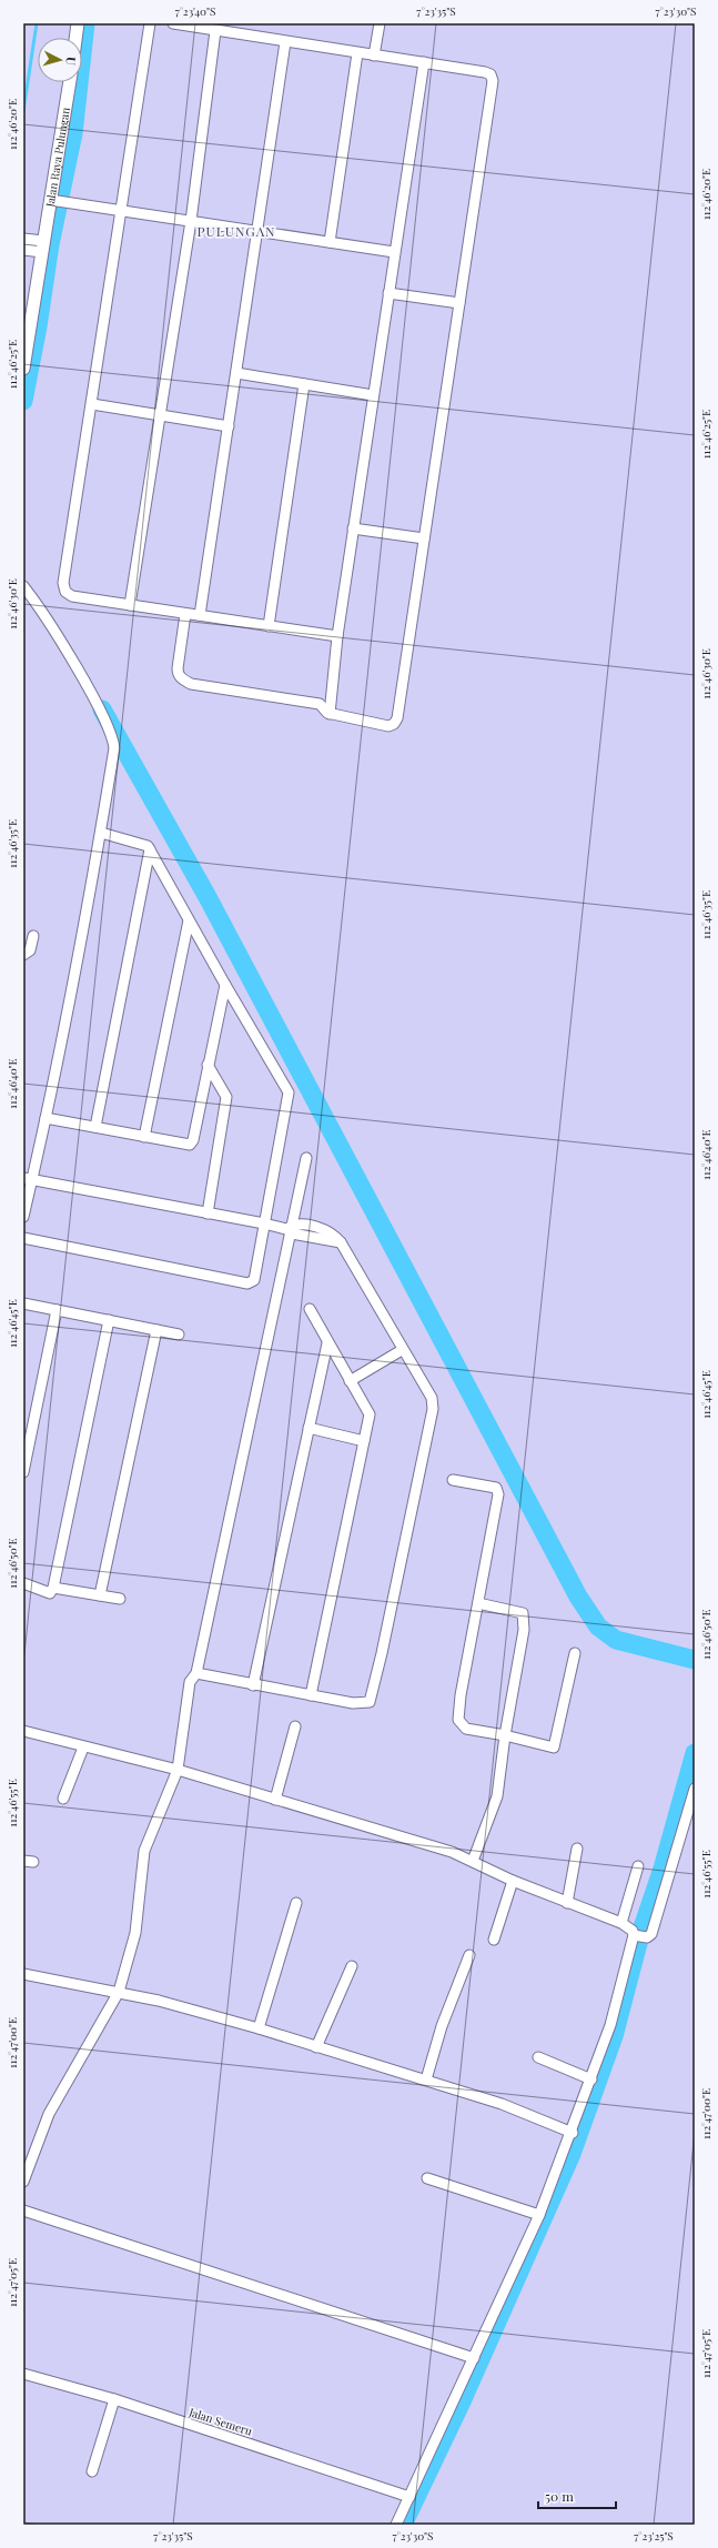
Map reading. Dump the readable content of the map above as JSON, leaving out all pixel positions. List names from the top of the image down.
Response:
{
  "streets": {
    "street": ["Jalan Raya Pulungan", "Jalan Semeru"]
  },
  "districts": ["PULUNGAN"],
  "scale_bar": "50 m",
  "north": "right",
  "coordinates": [
    "7°23'40\"S",
    "7°23'35\"S",
    "7°23'30\"S",
    "112°46'20\"E",
    "112°46'25\"E",
    "112°46'30\"E",
    "112°46'35\"E",
    "112°46'40\"E",
    "112°46'45\"E",
    "112°46'50\"E",
    "112°46'55\"E",
    "112°47'00\"E",
    "112°47'05\"E",
    "7°23'25\"S"
  ]
}
